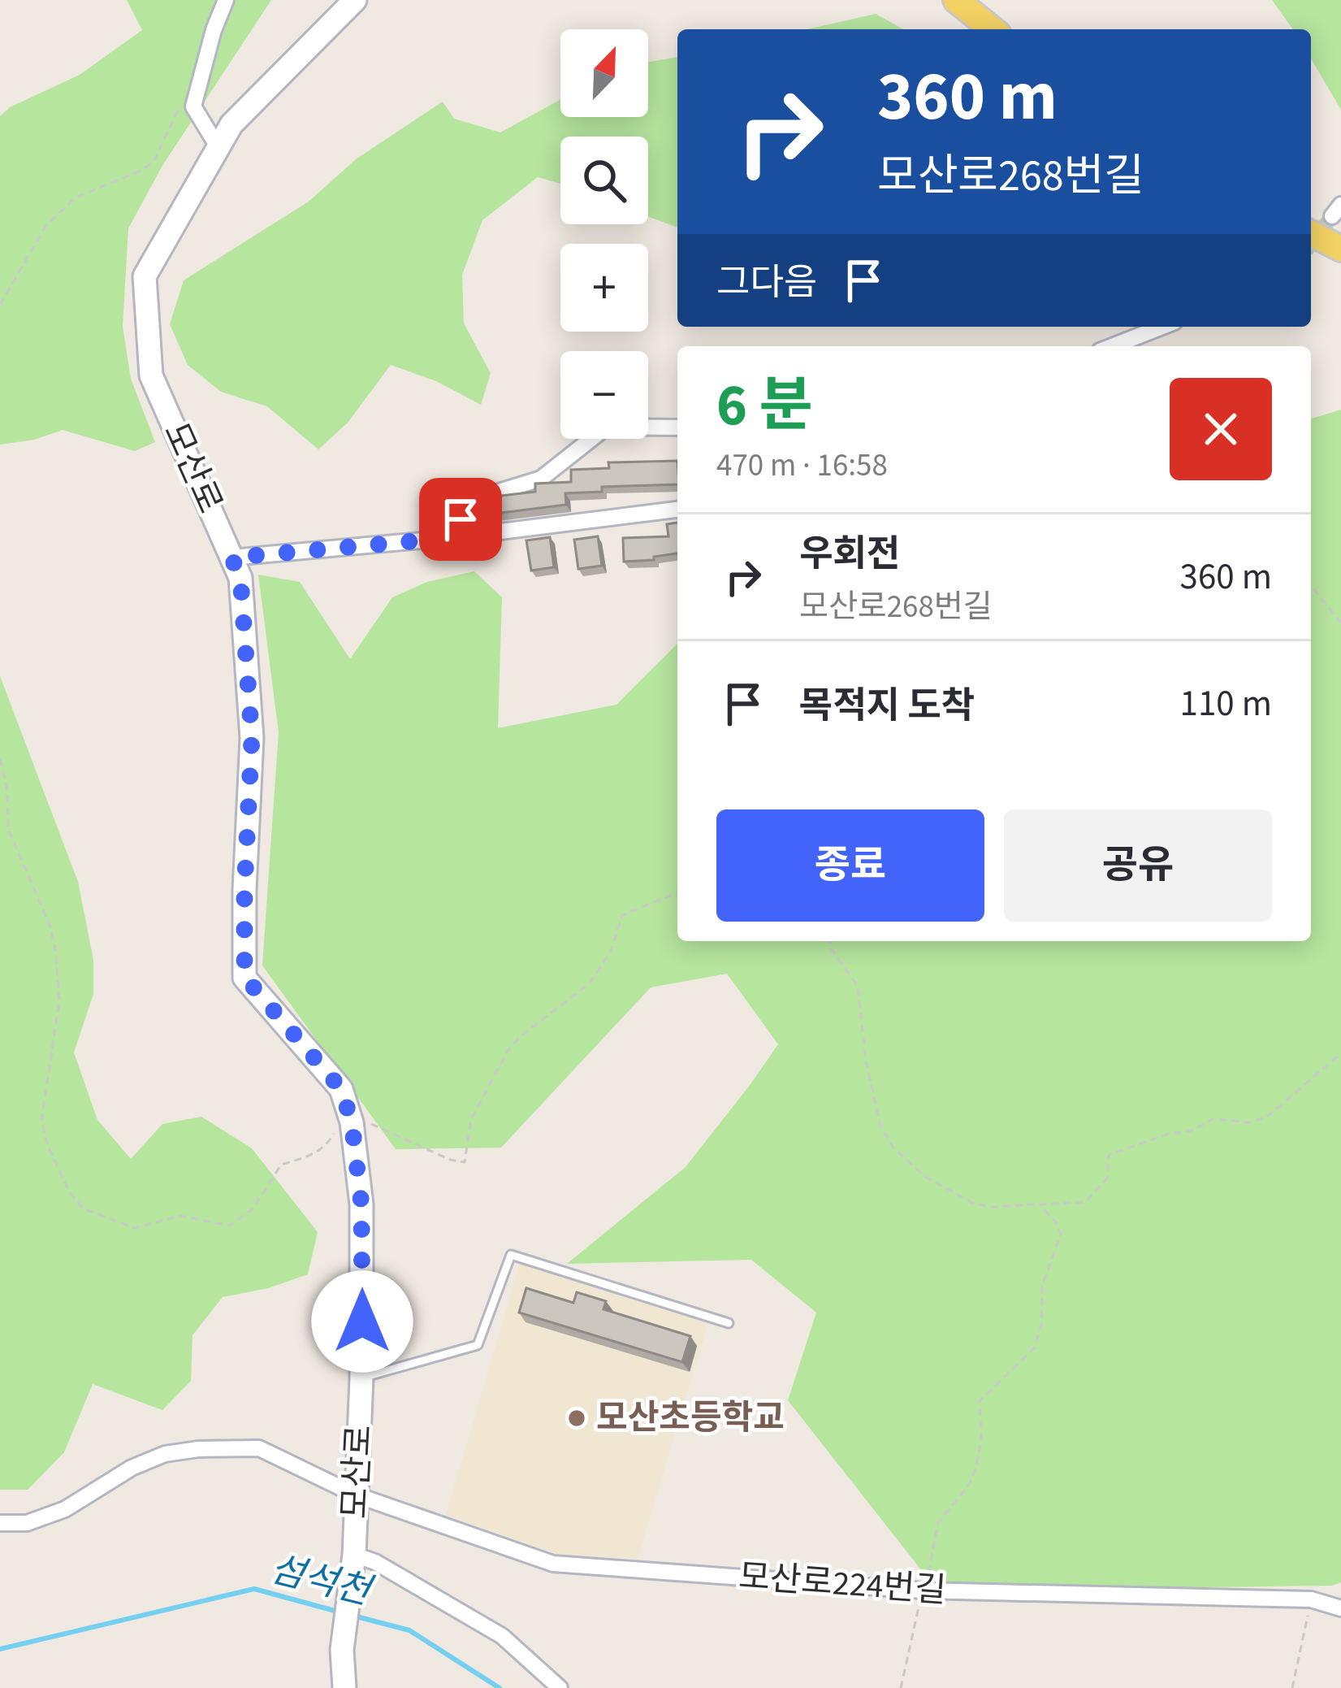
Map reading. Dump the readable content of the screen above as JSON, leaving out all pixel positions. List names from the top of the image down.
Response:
{
  "streets": {
    "street": ["모산로", "모산로224번길"]
  },
  "crossings": [
    ["모산로", "모산로224번길"]
  ],
  "water": ["섬석천"],
  "places": ["모산초등학교"],
  "north": "top right",
  "page": {
    "map_buttons": ["+", "−"],
    "turn": ["360 m", "모산로268번길"],
    "then": "그다음",
    "heading": ["6 분", "470 m · 16:58"],
    "list": [
      {
        "name": "우회전",
        "note": "모산로268번길",
        "value": "360 m"
      },
      {
        "name": "목적지 도착",
        "value": "110 m"
      }
    ],
    "buttons": ["종료", "공유"]
  }
}
